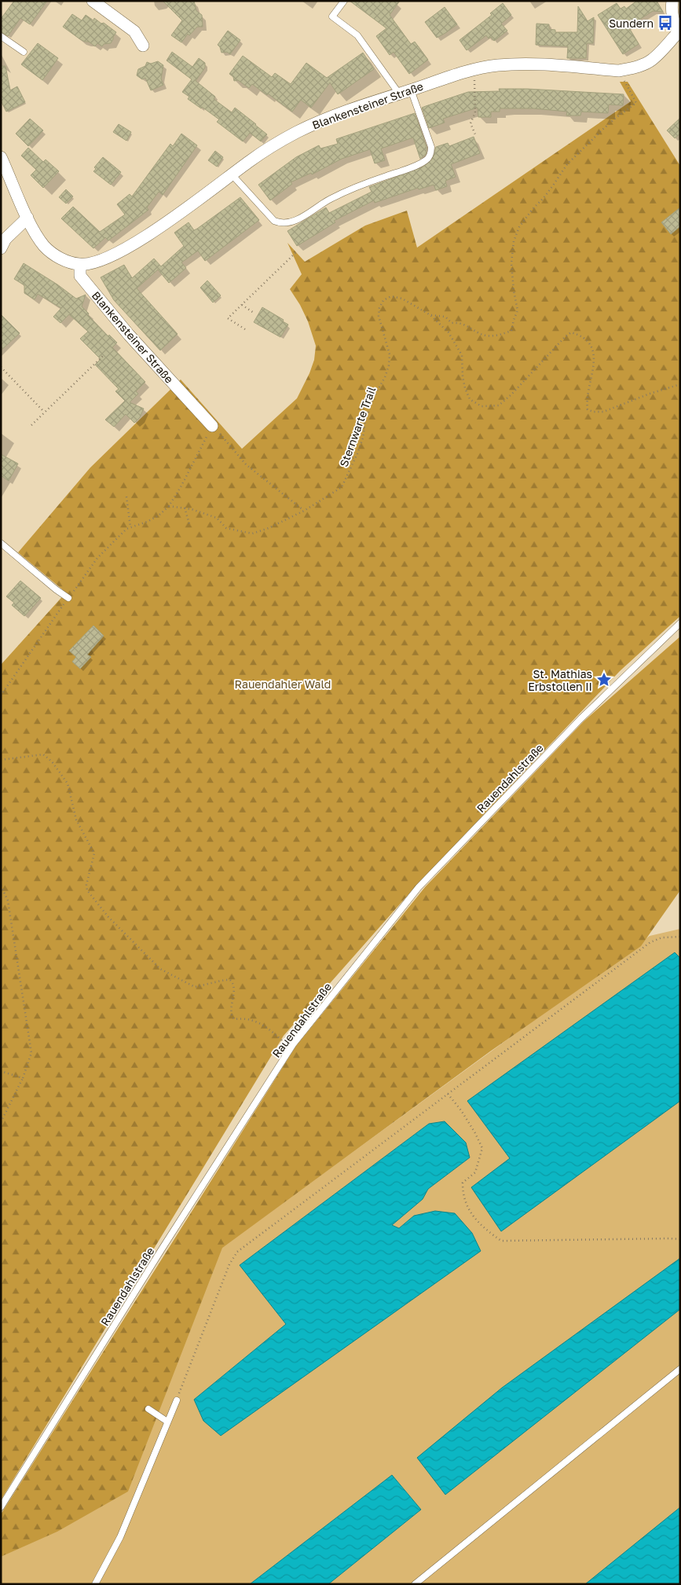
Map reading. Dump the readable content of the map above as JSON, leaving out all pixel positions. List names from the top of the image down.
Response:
{
  "streets": {
    "street": ["Blankensteiner Straße"],
    "lane": ["Rauendahlstraße"],
    "path": ["Sternwarte Trail"]
  },
  "parks": ["Rauendahler Wald"],
  "places": {
    "bus stop": ["Sundern"],
    "place": ["St. Mathias Erbstollen II"]
  }
}
